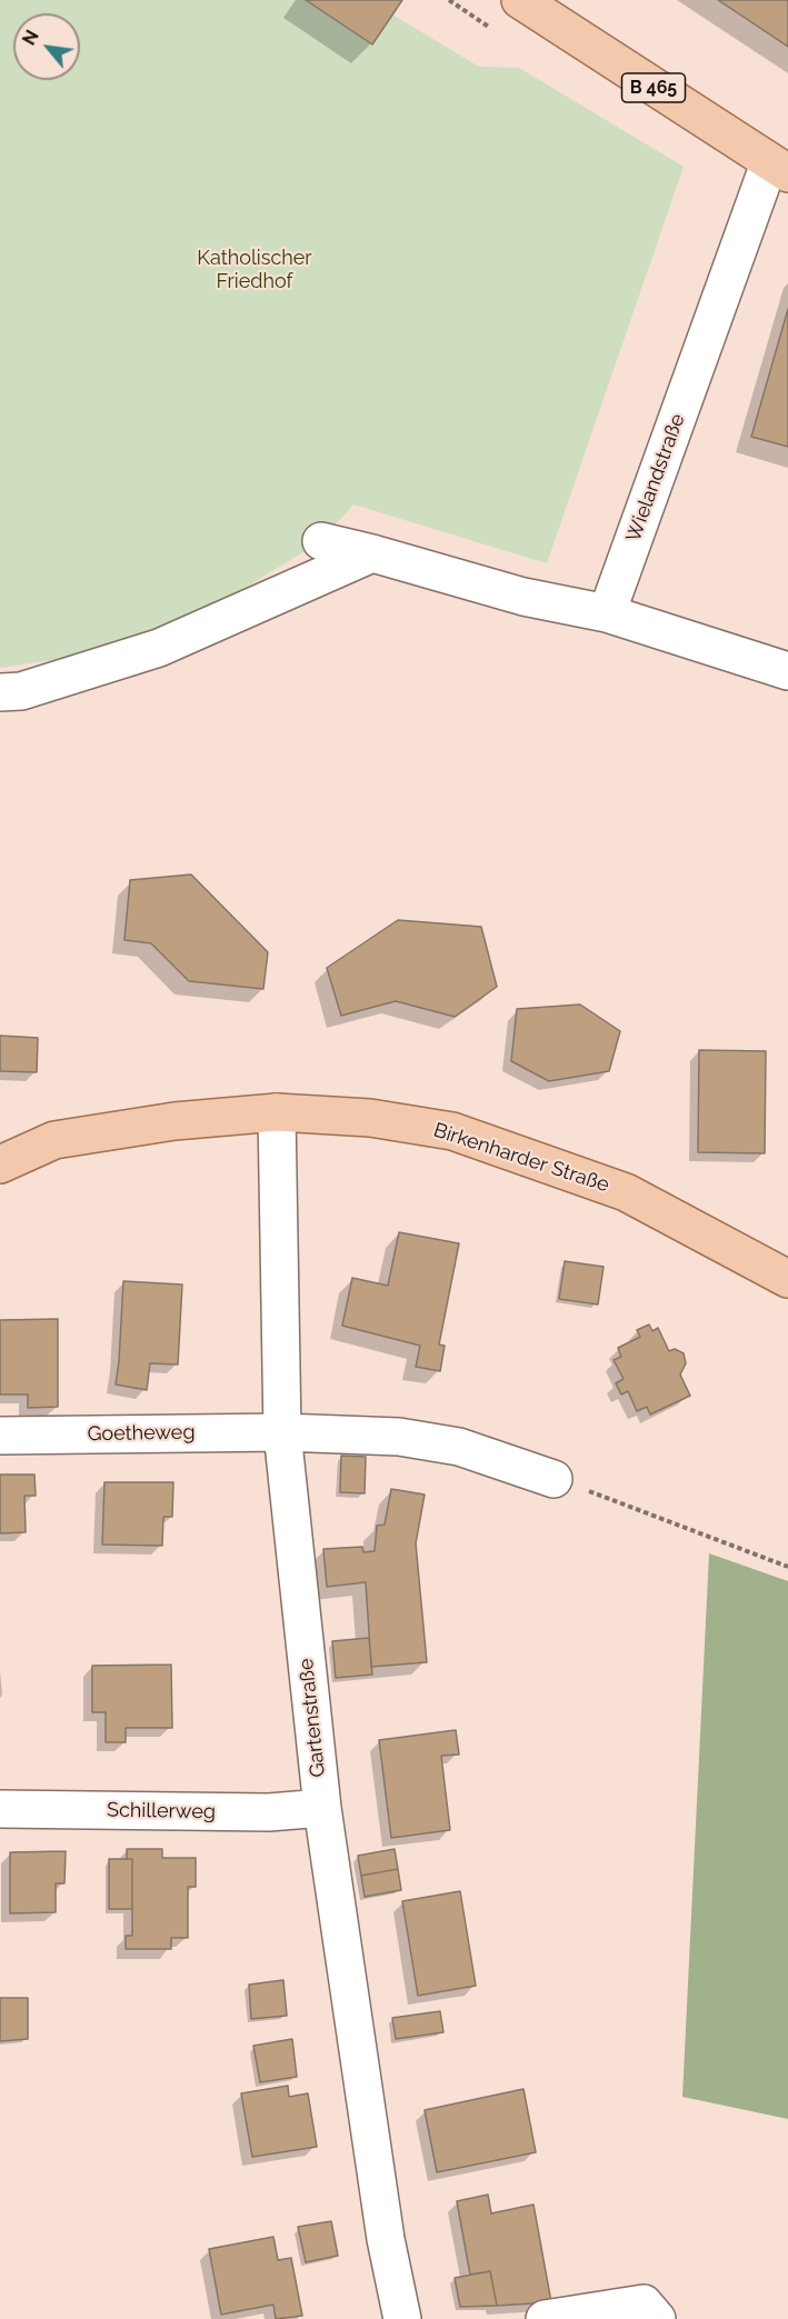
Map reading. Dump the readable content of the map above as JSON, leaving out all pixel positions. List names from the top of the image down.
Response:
{
  "streets": {
    "main road": ["B 465", "Birkenharder Straße"],
    "street": [
      "Wielandstraße",
      "Goetheweg",
      "Gartenstraße",
      "Schillerweg"
    ]
  },
  "crossings": [
    ["B 465", "Wielandstraße"],
    ["Birkenharder Straße", "Gartenstraße"],
    ["Goetheweg", "Gartenstraße"],
    ["Gartenstraße", "Schillerweg"]
  ],
  "parks": ["Katholischer Friedhof"],
  "north": "top left"
}
